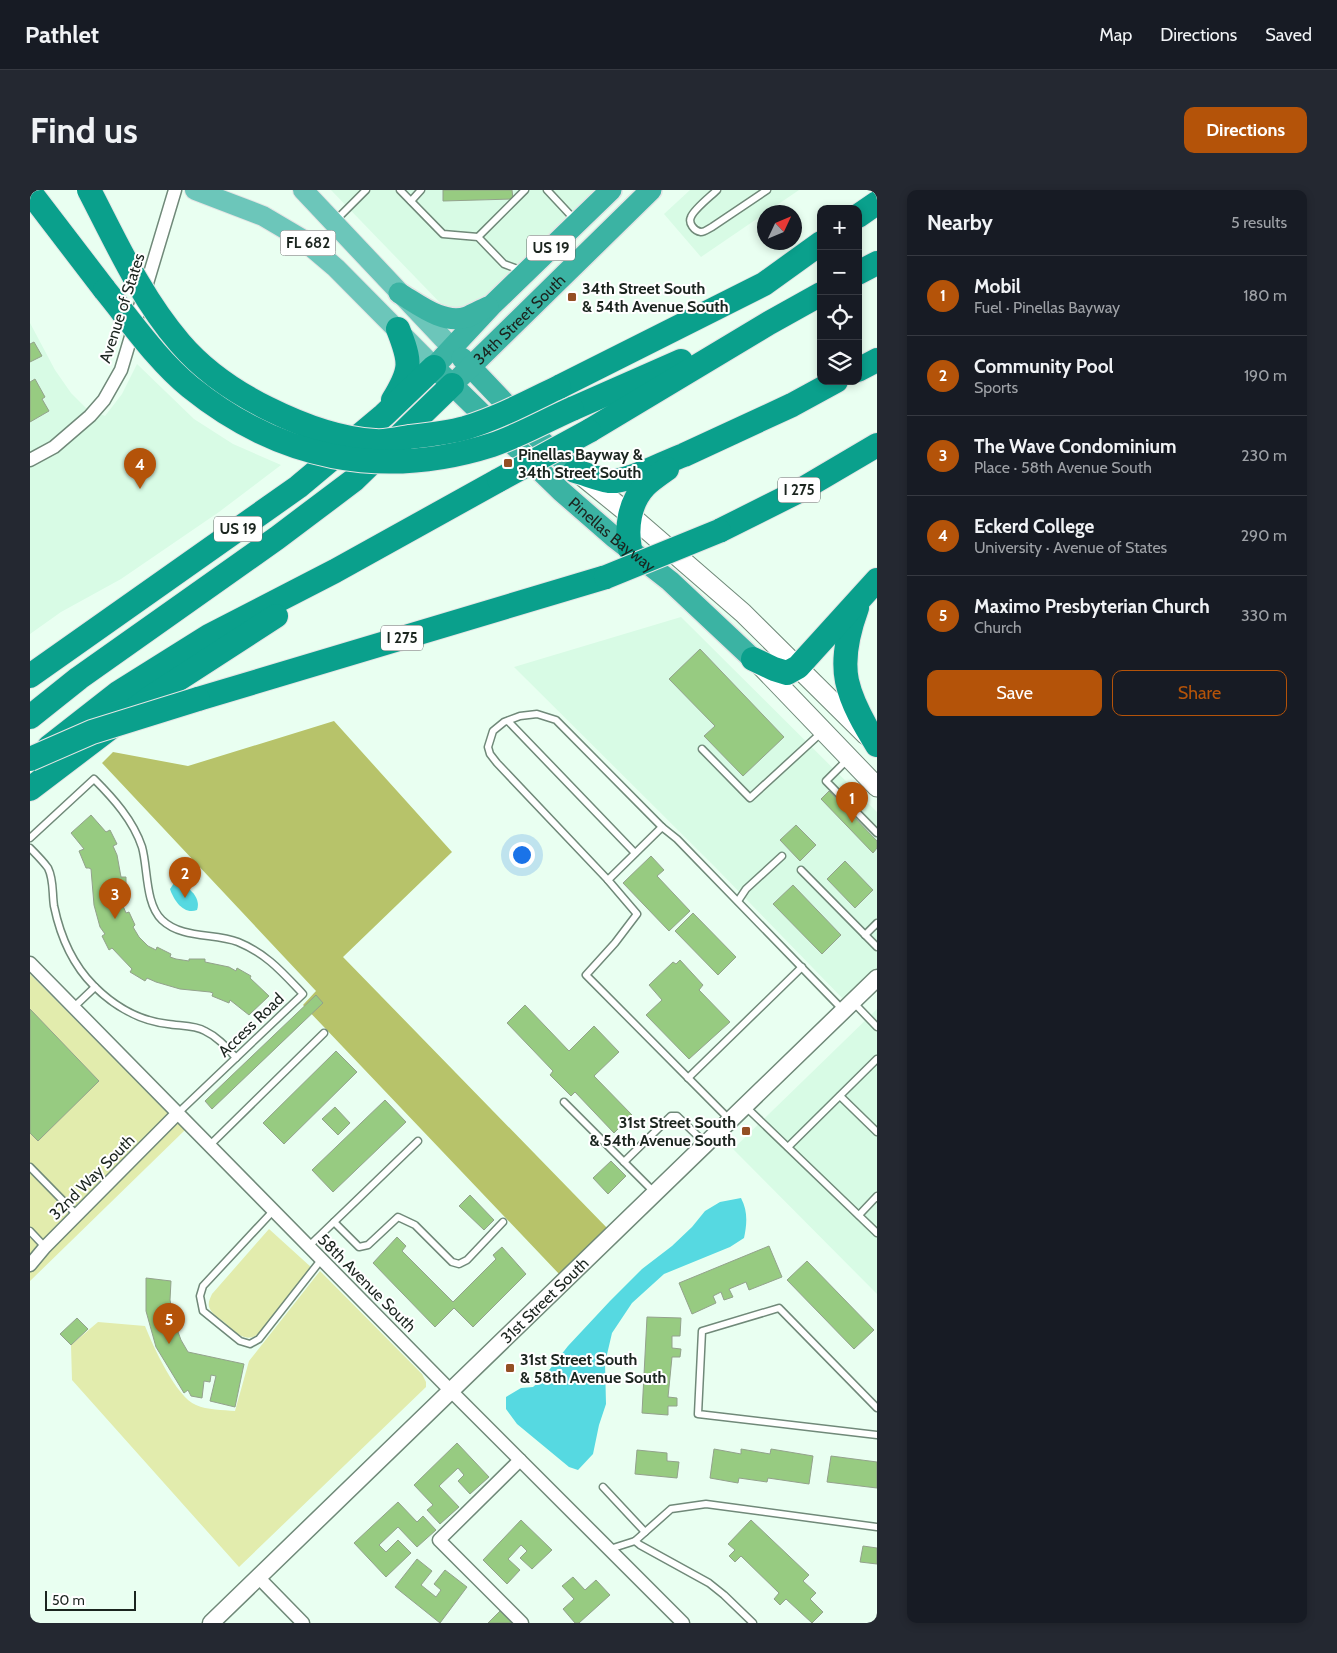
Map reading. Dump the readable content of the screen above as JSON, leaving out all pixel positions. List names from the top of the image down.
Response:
{
  "streets": {
    "highway": [
      "FL 682",
      "US 19",
      "34th Street South",
      "I 275",
      "Pinellas Bayway"
    ],
    "street": [
      "Avenue of States",
      "32nd Way South",
      "58th Avenue South",
      "31st Street South"
    ],
    "lane": ["Access Road"]
  },
  "crossings": [
    ["US 19", "34th Street South"],
    ["US 19", "Pinellas Bayway"],
    ["34th Street South", "Pinellas Bayway"],
    ["Access Road", "32nd Way South"],
    ["Access Road", "58th Avenue South"],
    ["32nd Way South", "58th Avenue South"],
    ["58th Avenue South", "31st Street South"]
  ],
  "places": {
    "transit": [
      "34th Street South & 54th Avenue South",
      "Pinellas Bayway & 34th Street South",
      "31st Street South & 54th Avenue South",
      "31st Street South & 58th Avenue South"
    ]
  },
  "scale_bar": "50 m",
  "north": "top right",
  "page": {
    "header": "Pathlet",
    "nav": ["Map", "Directions", "Saved"],
    "buttons": [
      "Directions",
      ["Save", "Share"]
    ],
    "title": "Find us",
    "heading": ["Nearby", "5 results"],
    "map_buttons": ["+", "−"],
    "list": [
      {
        "mark": "1",
        "name": "Mobil",
        "note": "Fuel · Pinellas Bayway",
        "value": "180 m"
      },
      {
        "mark": "2",
        "name": "Community Pool",
        "note": "Sports",
        "value": "190 m"
      },
      {
        "mark": "3",
        "name": "The Wave Condominium",
        "note": "Place · 58th Avenue South",
        "value": "230 m"
      },
      {
        "mark": "4",
        "name": "Eckerd College",
        "note": "University · Avenue of States",
        "value": "290 m"
      },
      {
        "mark": "5",
        "name": "Maximo Presbyterian Church",
        "note": "Church",
        "value": "330 m"
      }
    ],
    "pins": [
      "4",
      "1",
      "2",
      "3",
      "5"
    ],
    "scale": "50 m"
  }
}
